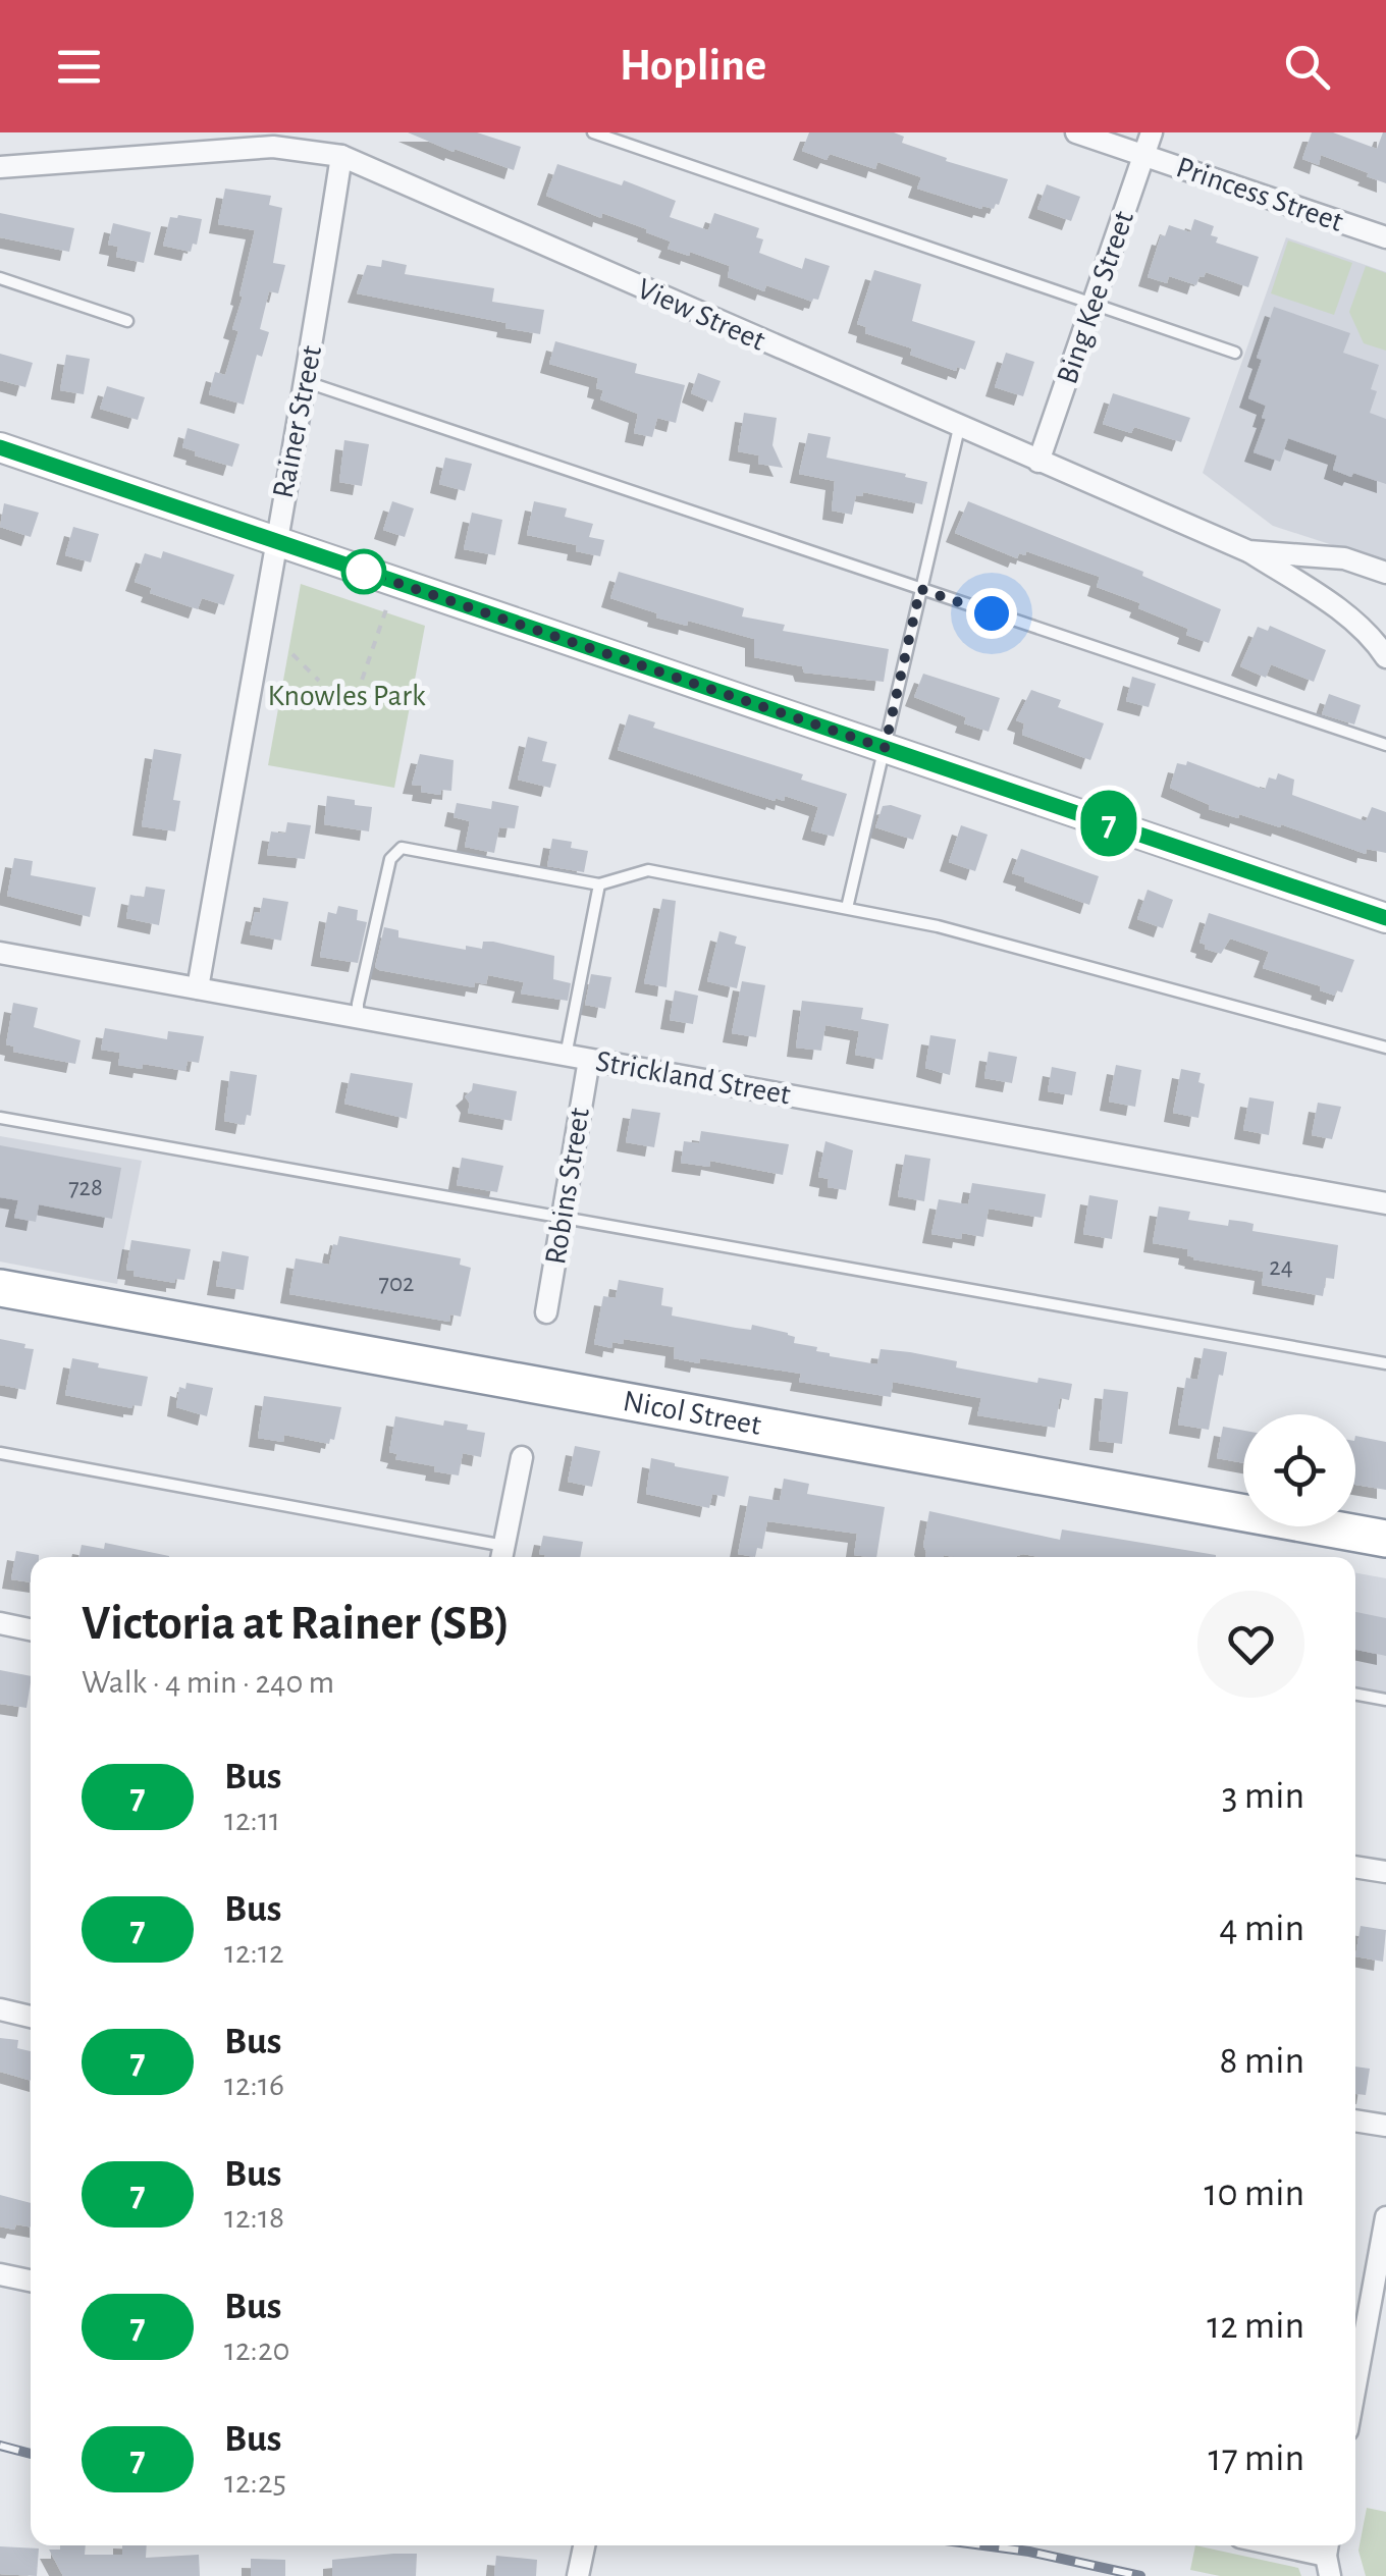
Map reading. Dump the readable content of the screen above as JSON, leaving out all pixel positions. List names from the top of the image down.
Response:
{
  "streets": {
    "highway": ["Nicol Street"],
    "street": [
      "Princess Street",
      "Bing Kee Street",
      "View Street",
      "Rainer Street",
      "Strickland Street",
      "Robins Street"
    ]
  },
  "crossings": [
    ["Princess Street", "Bing Kee Street"],
    ["Bing Kee Street", "View Street"],
    ["View Street", "Rainer Street"],
    ["Rainer Street", "Strickland Street"],
    ["Strickland Street", "Robins Street"]
  ],
  "parks": ["Knowles Park"],
  "lines": ["bus line 7"],
  "house_numbers": ["728", "24", "702"],
  "page": {
    "header": "Hopline",
    "on_map": "7",
    "heading": ["Victoria at Rainer (SB)", "Walk · 4 min · 240 m"],
    "list": [
      {
        "mark": "7",
        "name": "Bus",
        "note": "12:11",
        "value": "3 min"
      },
      {
        "mark": "7",
        "name": "Bus",
        "note": "12:12",
        "value": "4 min"
      },
      {
        "mark": "7",
        "name": "Bus",
        "note": "12:16",
        "value": "8 min"
      },
      {
        "mark": "7",
        "name": "Bus",
        "note": "12:18",
        "value": "10 min"
      },
      {
        "mark": "7",
        "name": "Bus",
        "note": "12:20",
        "value": "12 min"
      },
      {
        "mark": "7",
        "name": "Bus",
        "note": "12:25",
        "value": "17 min"
      }
    ]
  }
}
